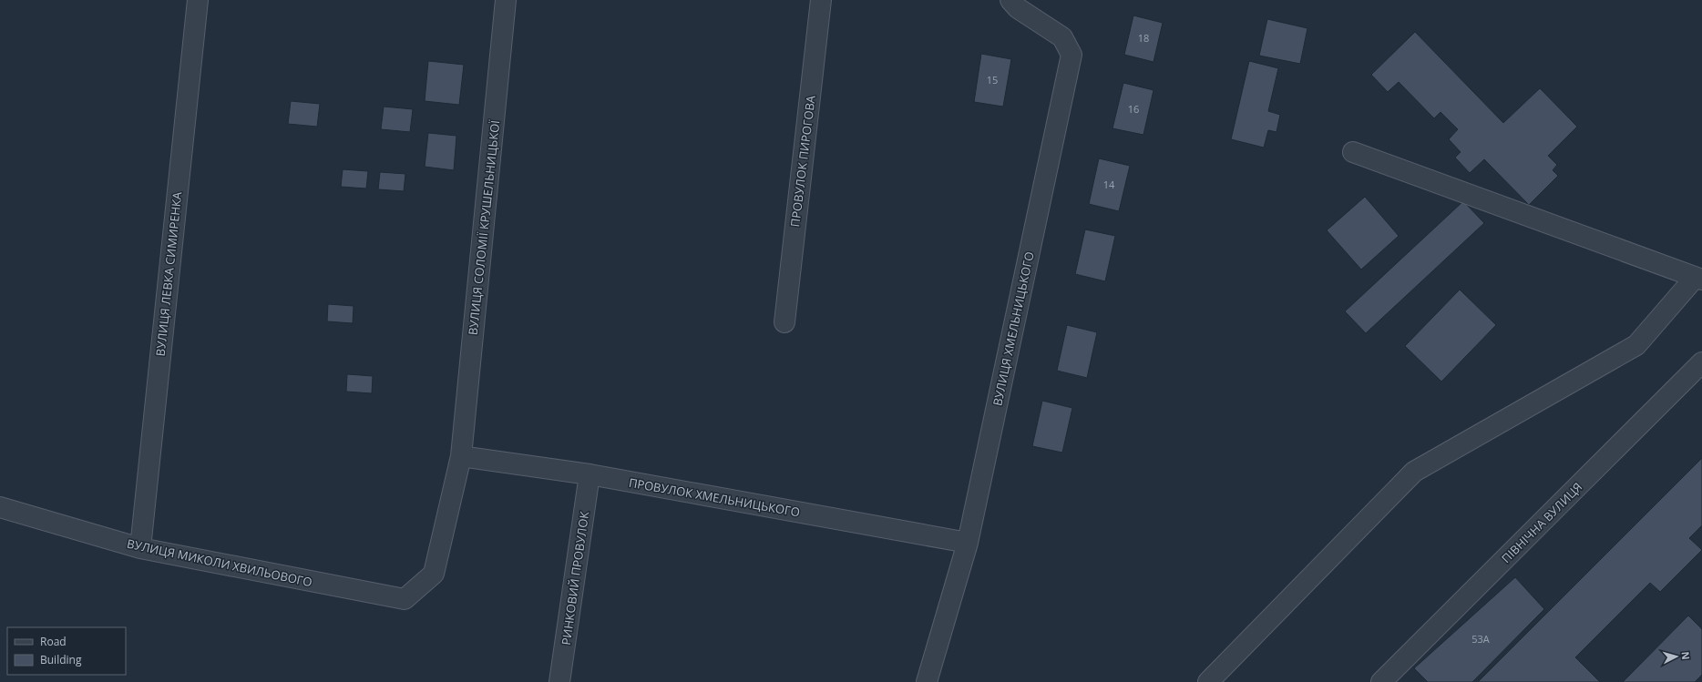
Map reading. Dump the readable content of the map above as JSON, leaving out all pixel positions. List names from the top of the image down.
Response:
{
  "streets": {
    "street": [
      "ПРОВУЛОК ПИРОГОВА",
      "ВУЛИЦЯ СОЛОМІЇ КРУШЕЛЬНИЦЬКОЇ",
      "ВУЛИЦЯ ЛЕВКА СИМИРЕНКА",
      "ВУЛИЦЯ ХМЕЛЬНИЦЬКОГО",
      "ПРОВУЛОК ХМЕЛЬНИЦЬКОГО",
      "ПІВНІЧНА ВУЛИЦЯ",
      "ВУЛИЦЯ МИКОЛИ ХВИЛЬОВОГО",
      "РИНКОВИЙ ПРОВУЛОК"
    ]
  },
  "crossings": [
    ["ВУЛИЦЯ СОЛОМІЇ КРУШЕЛЬНИЦЬКОЇ", "ПРОВУЛОК ХМЕЛЬНИЦЬКОГО"],
    ["ВУЛИЦЯ СОЛОМІЇ КРУШЕЛЬНИЦЬКОЇ", "ВУЛИЦЯ МИКОЛИ ХВИЛЬОВОГО"],
    ["ВУЛИЦЯ ЛЕВКА СИМИРЕНКА", "ВУЛИЦЯ МИКОЛИ ХВИЛЬОВОГО"],
    ["ВУЛИЦЯ ХМЕЛЬНИЦЬКОГО", "ПРОВУЛОК ХМЕЛЬНИЦЬКОГО"],
    ["ПРОВУЛОК ХМЕЛЬНИЦЬКОГО", "РИНКОВИЙ ПРОВУЛОК"]
  ],
  "house_numbers": [
    "18",
    "15",
    "16",
    "14",
    "53A"
  ],
  "legend": ["Road", "Building"],
  "north": "right"
}
